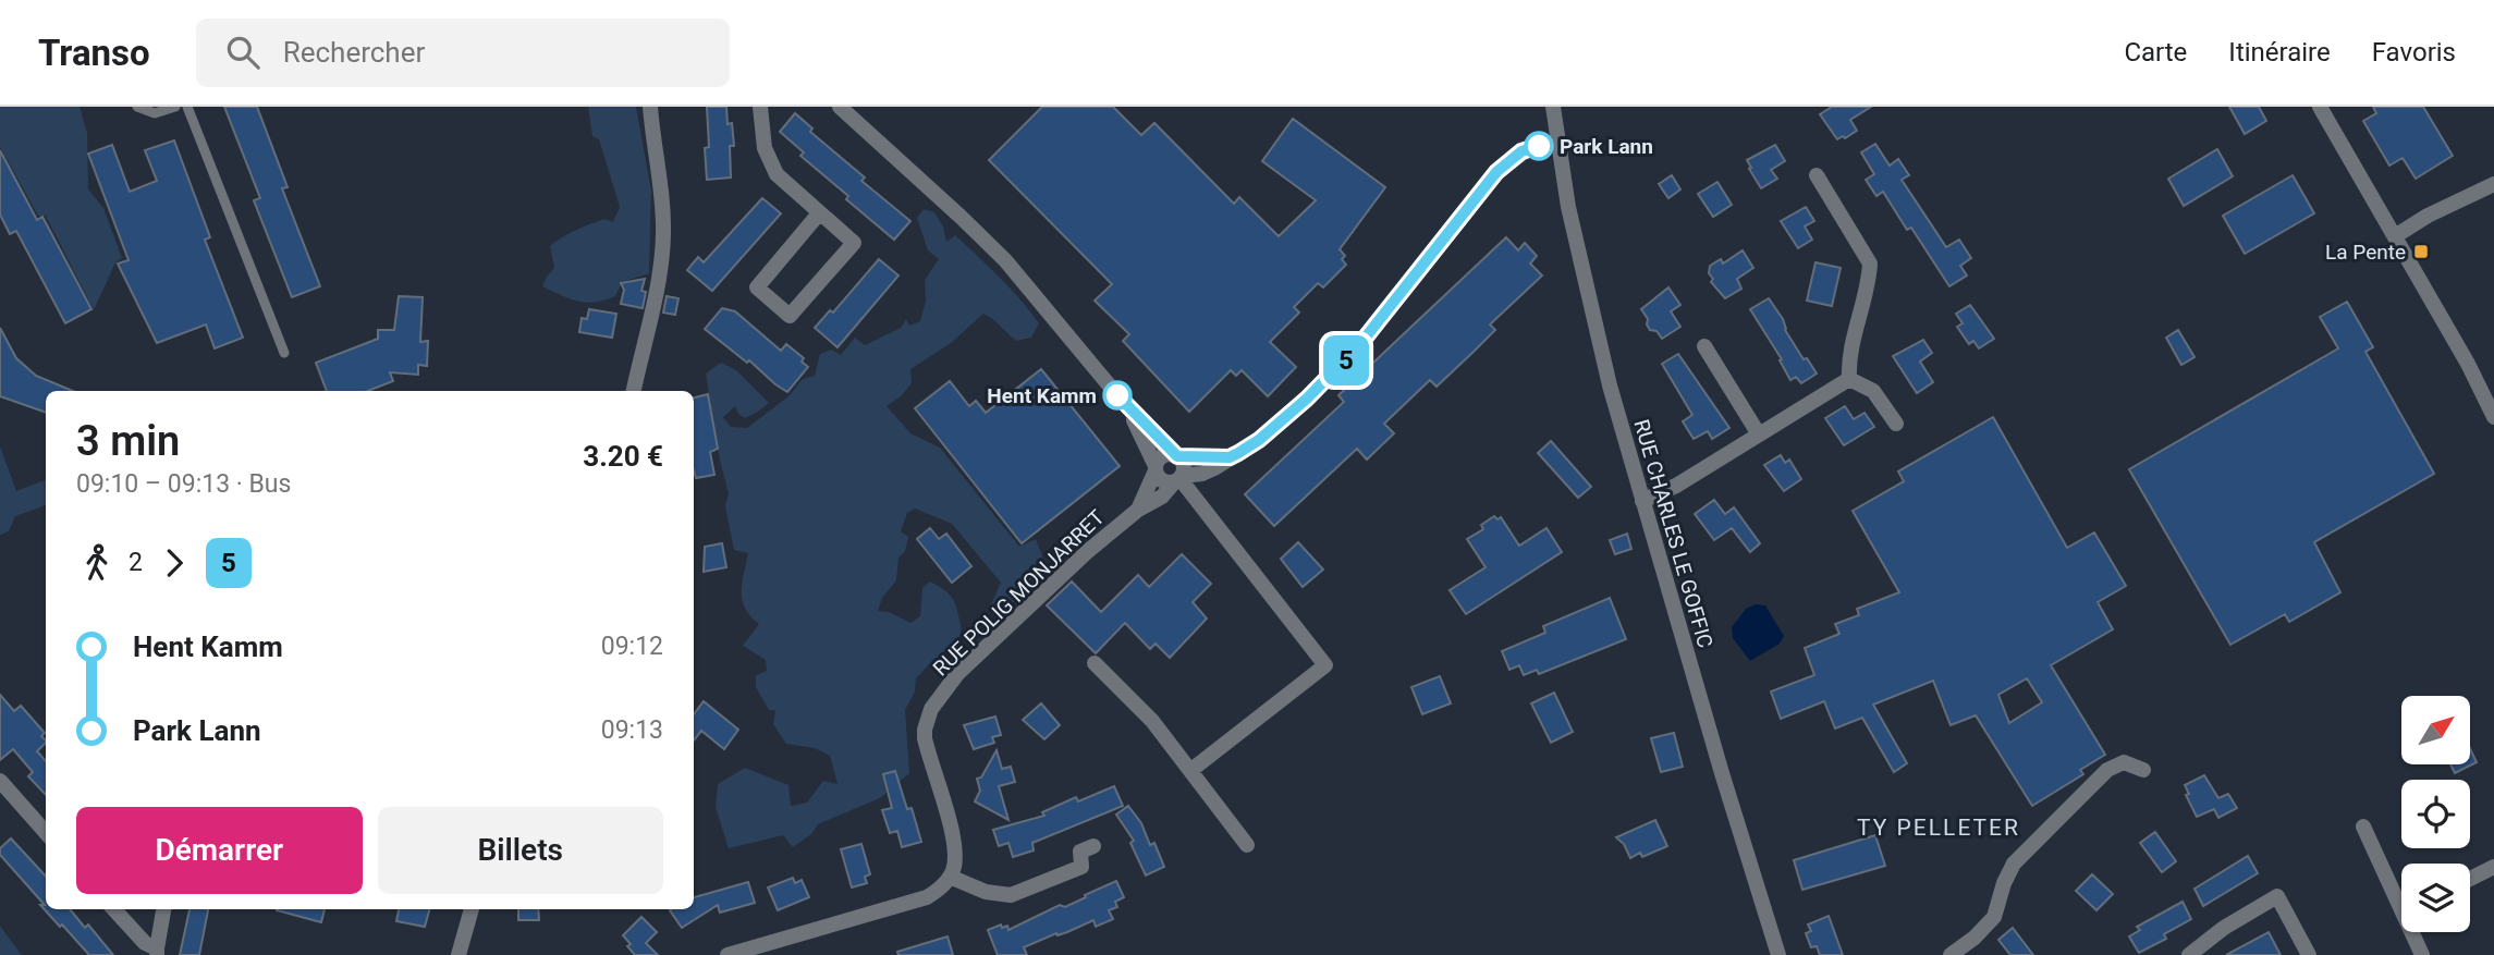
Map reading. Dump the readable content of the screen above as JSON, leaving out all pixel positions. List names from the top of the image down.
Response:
{
  "streets": {
    "street": ["RUE CHARLES LE GOFFIC", "RUE POLIG MONJARRET"]
  },
  "districts": ["TY PELLETER"],
  "places": {
    "other": ["Park Lann", "Hent Kamm"],
    "transit": ["La Pente"]
  },
  "lines": ["bus line 5"],
  "north": "top right",
  "page": {
    "header": "Transo",
    "search": "Rechercher",
    "nav": ["Carte", "Itinéraire", "Favoris"],
    "on_map": "5",
    "heading": ["3 min", "09:10 – 09:13 · Bus", "3.20 €"],
    "legs": ["2", "5"],
    "list": [
      {
        "name": "Hent Kamm",
        "value": "09:12"
      },
      {
        "name": "Park Lann",
        "value": "09:13"
      }
    ],
    "buttons": ["Démarrer", "Billets"]
  }
}
